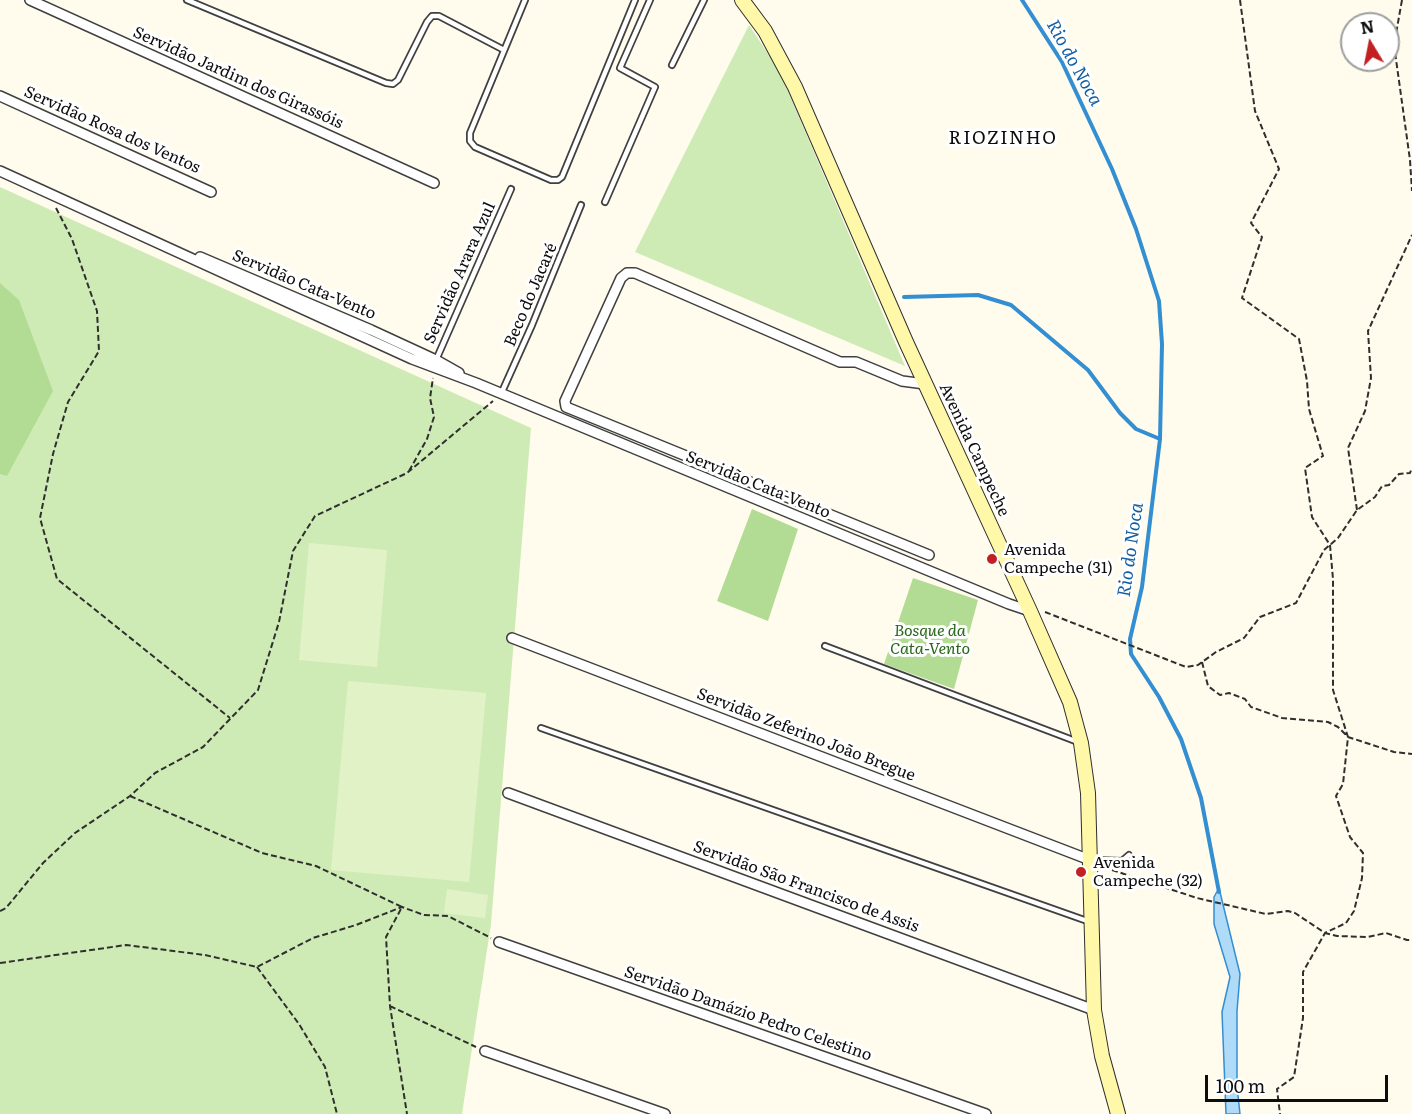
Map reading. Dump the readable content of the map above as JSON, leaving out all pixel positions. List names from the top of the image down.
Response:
{
  "streets": {
    "main road": ["Avenida Campeche"],
    "street": [
      "Servidão Jardim dos Girassóis",
      "Servidão Rosa dos Ventos",
      "Servidão Cata-Vento",
      "Servidão Zeferino João Bregue",
      "Servidão São Francisco de Assis",
      "Servidão Damázio Pedro Celestino"
    ],
    "lane": ["Servidão Arara Azul", "Beco do Jacaré"]
  },
  "crossings": [
    ["Servidão Arara Azul", "Servidão Cata-Vento"],
    ["Servidão Cata-Vento", "Beco do Jacaré"],
    ["Servidão Cata-Vento", "Avenida Campeche"],
    ["Avenida Campeche", "Servidão Zeferino João Bregue"],
    ["Avenida Campeche", "Servidão São Francisco de Assis"]
  ],
  "districts": ["RIOZINHO"],
  "water": ["Rio do Noca"],
  "parks": ["Bosque da Cata-Vento"],
  "places": ["Avenida Campeche (31)", "Avenida Campeche (32)"],
  "scale_bar": "100 m",
  "north": "top"
}
